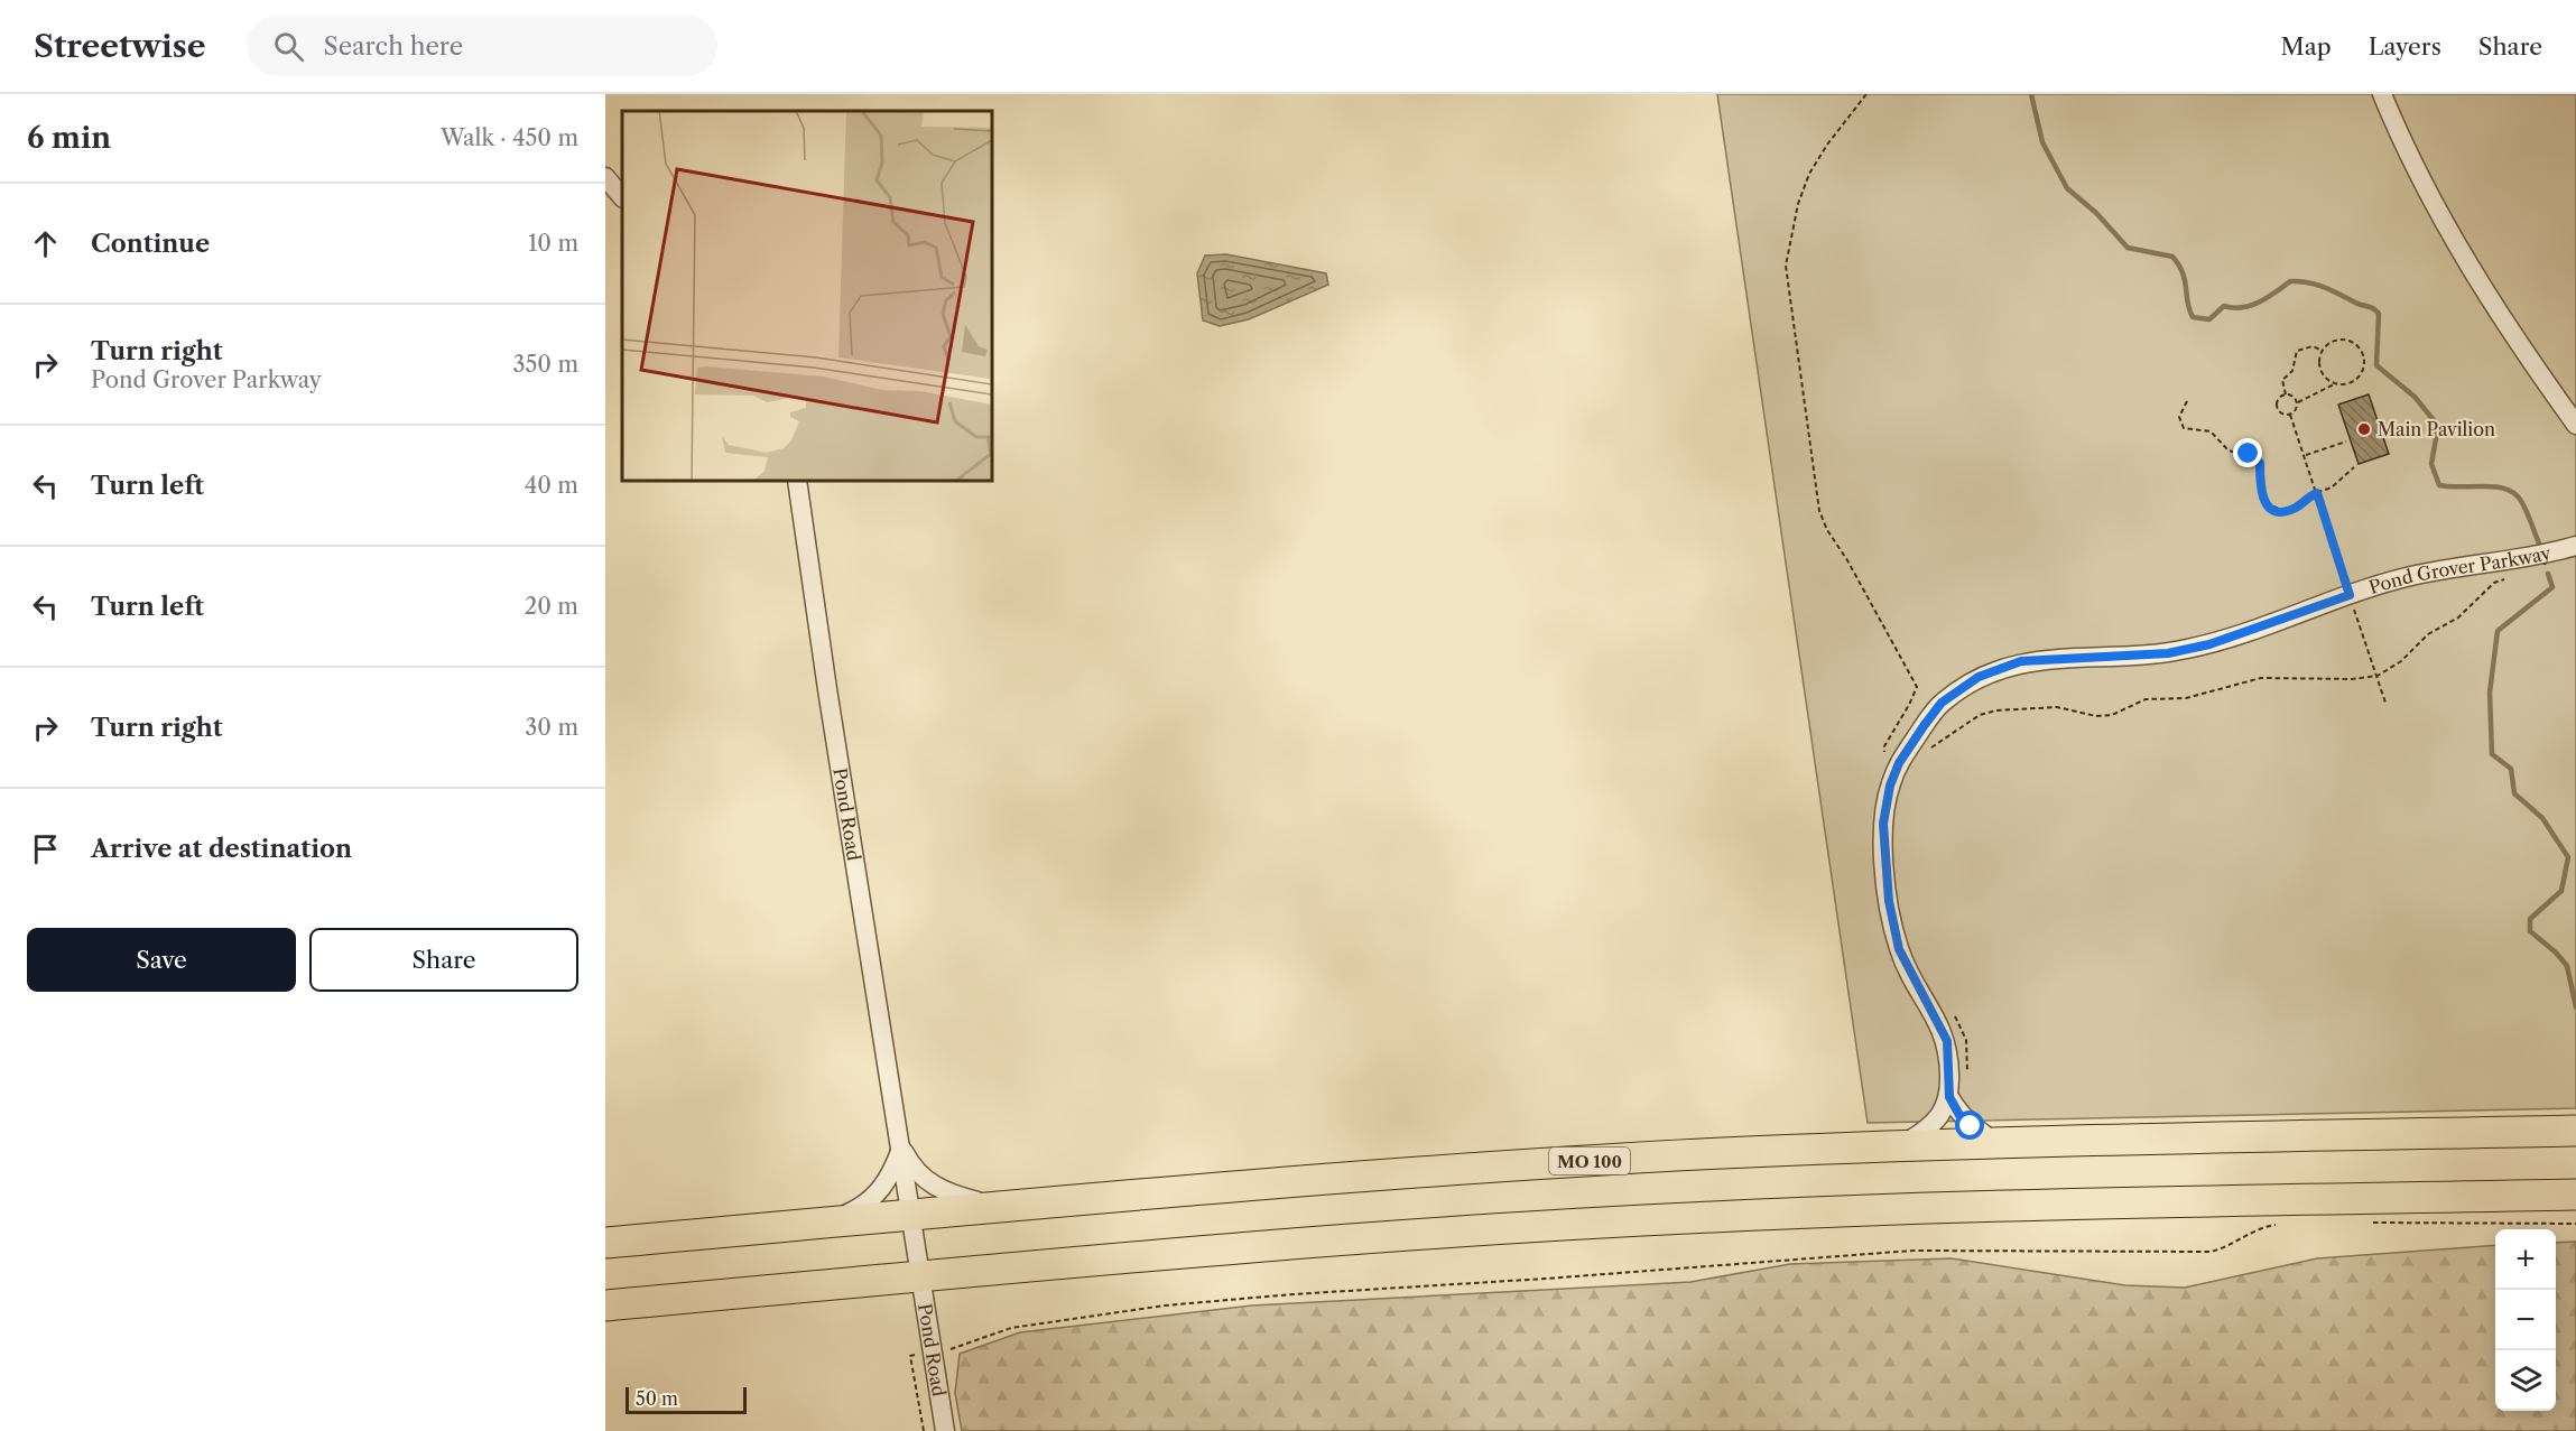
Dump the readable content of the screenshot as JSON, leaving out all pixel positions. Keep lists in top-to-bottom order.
{
  "streets": {
    "highway": ["MO 100"],
    "street": ["Pond Grover Parkway", "Pond Road"]
  },
  "crossings": [
    ["Pond Road", "MO 100"]
  ],
  "places": ["Main Pavilion"],
  "scale_bar": "50 m",
  "page": {
    "header": "Streetwise",
    "search": "Search here",
    "nav": ["Map", "Layers", "Share"],
    "heading": ["6 min", "Walk · 450 m"],
    "list": [
      ["Continue", "10 m"],
      ["Turn right", "Pond Grover Parkway", "350 m"],
      ["Turn left", "40 m"],
      ["Turn left", "20 m"],
      ["Turn right", "30 m"],
      "Arrive at destination"
    ],
    "buttons": ["Save", "Share"],
    "map_buttons": ["+", "−"],
    "scale": "50 m"
  }
}
